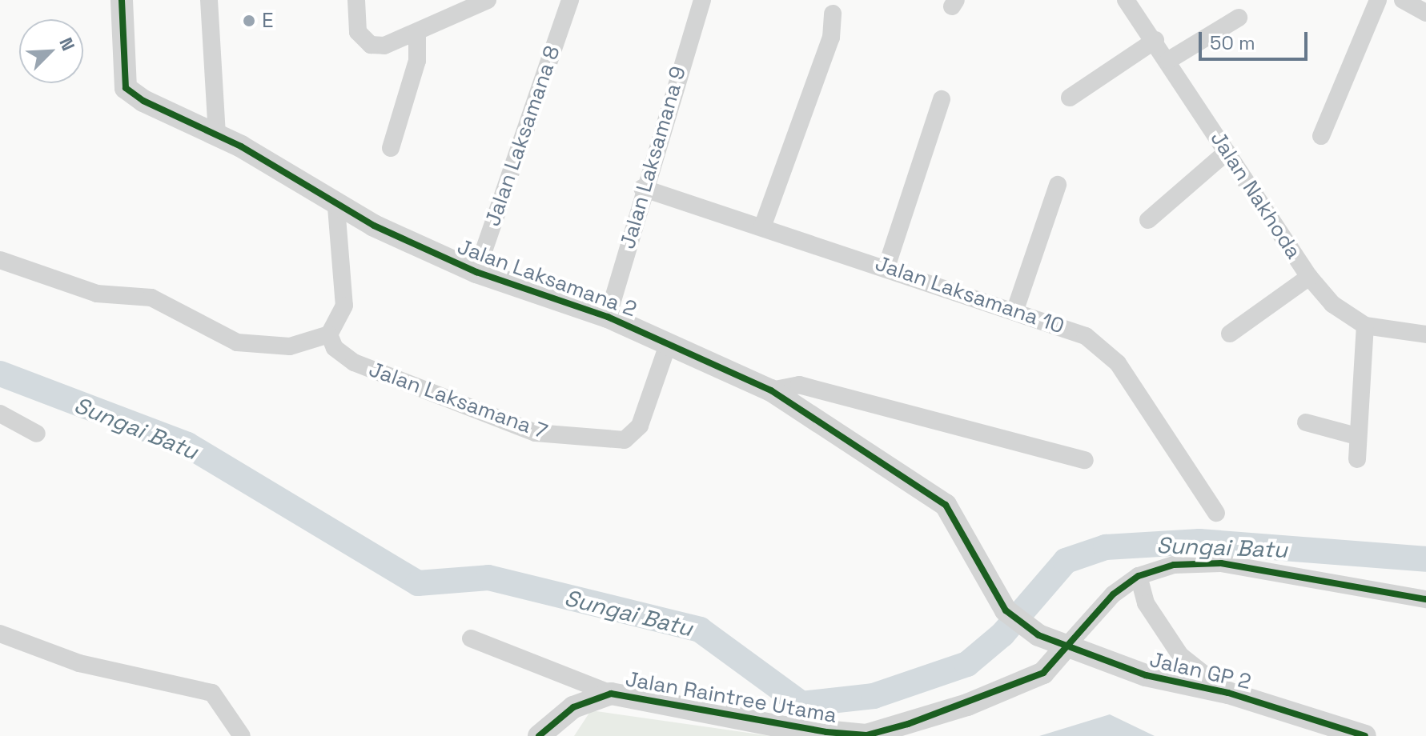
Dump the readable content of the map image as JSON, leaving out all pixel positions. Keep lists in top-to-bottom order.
{
  "streets": {
    "street": [
      "Jalan Laksamana 8",
      "Jalan Laksamana 9",
      "Jalan Nakhoda",
      "Jalan Laksamana 2",
      "Jalan Laksamana 10",
      "Jalan Laksamana 7",
      "Jalan GP 2",
      "Jalan Raintree Utama"
    ]
  },
  "crossings": [
    ["Jalan Laksamana 8", "Jalan Laksamana 2"],
    ["Jalan Laksamana 9", "Jalan Laksamana 2"],
    ["Jalan Laksamana 9", "Jalan Laksamana 10"],
    ["Jalan Laksamana 2", "Jalan Laksamana 7"],
    ["Jalan Laksamana 2", "Jalan GP 2"],
    ["Jalan GP 2", "Jalan Raintree Utama"]
  ],
  "water": ["Sungai Batu"],
  "places": ["E"],
  "scale_bar": "50 m",
  "north": "top right"
}
